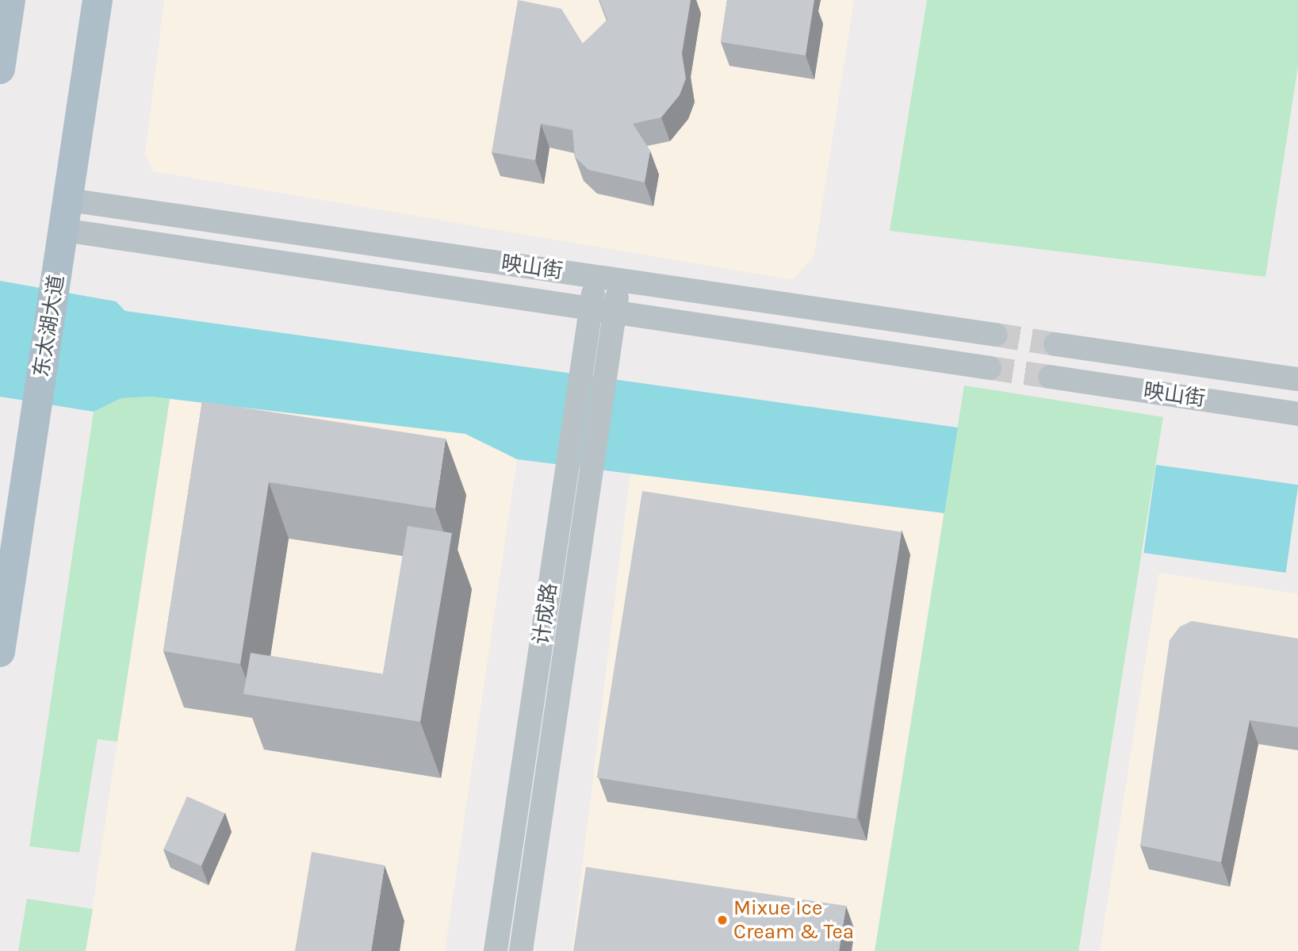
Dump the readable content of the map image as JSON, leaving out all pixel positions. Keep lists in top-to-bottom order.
{
  "streets": {
    "main road": ["东太湖大道"],
    "street": ["映山街", "计成路"]
  },
  "crossings": [
    ["映山街", "东太湖大道"],
    ["映山街", "计成路"]
  ],
  "places": ["Mixue Ice Cream & Tea"]
}
